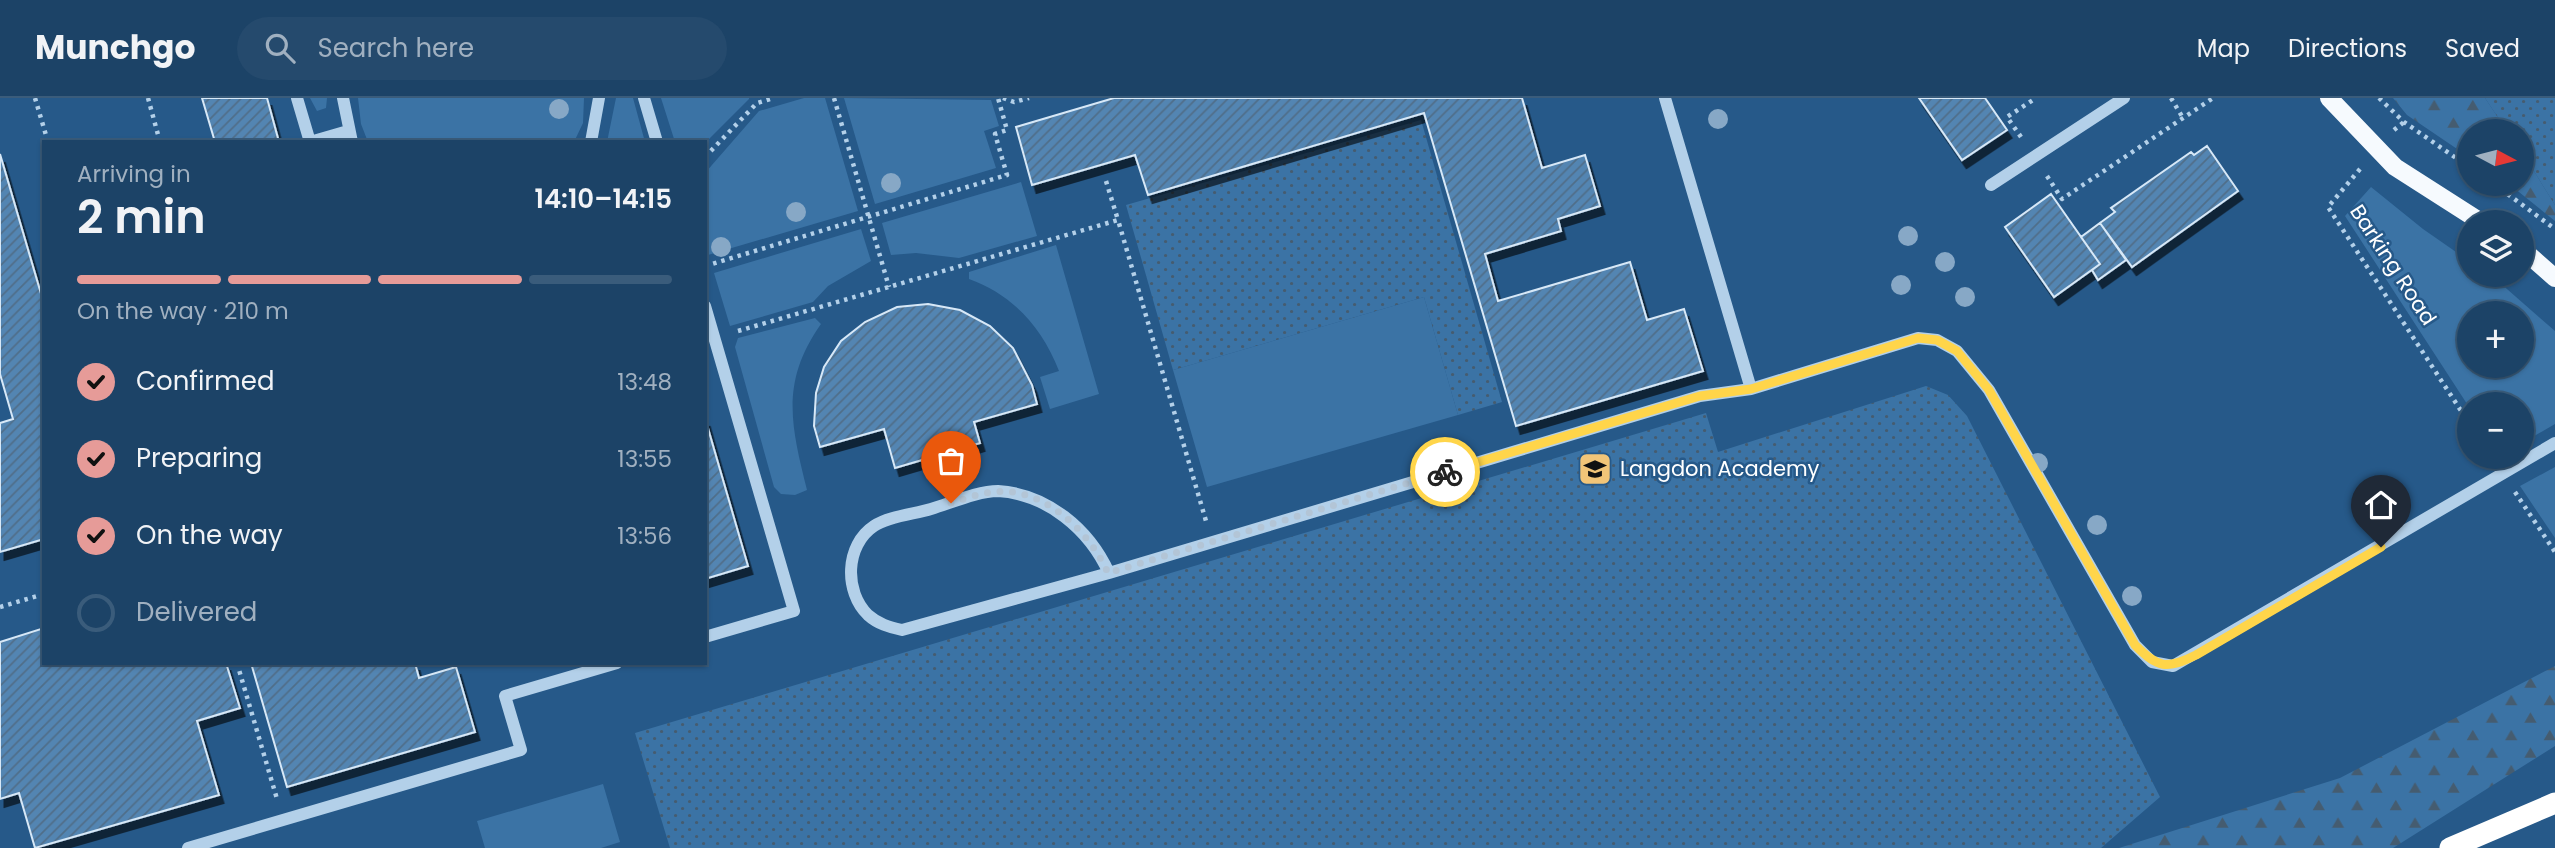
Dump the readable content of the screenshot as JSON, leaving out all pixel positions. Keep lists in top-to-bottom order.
{
  "streets": {
    "path": ["Barking Road"]
  },
  "places": {
    "school or university": ["Langdon Academy"]
  },
  "north": "right",
  "page": {
    "header": "Munchgo",
    "search": "Search here",
    "nav": ["Map", "Directions", "Saved"],
    "map_buttons": ["+", "−"],
    "heading": ["2 min", "Arriving in", "14:10–14:15"],
    "bar": "On the way · 210 m",
    "list": [
      ["Confirmed", "13:48"],
      ["Preparing", "13:55"],
      ["On the way", "13:56"],
      "Delivered"
    ]
  }
}
